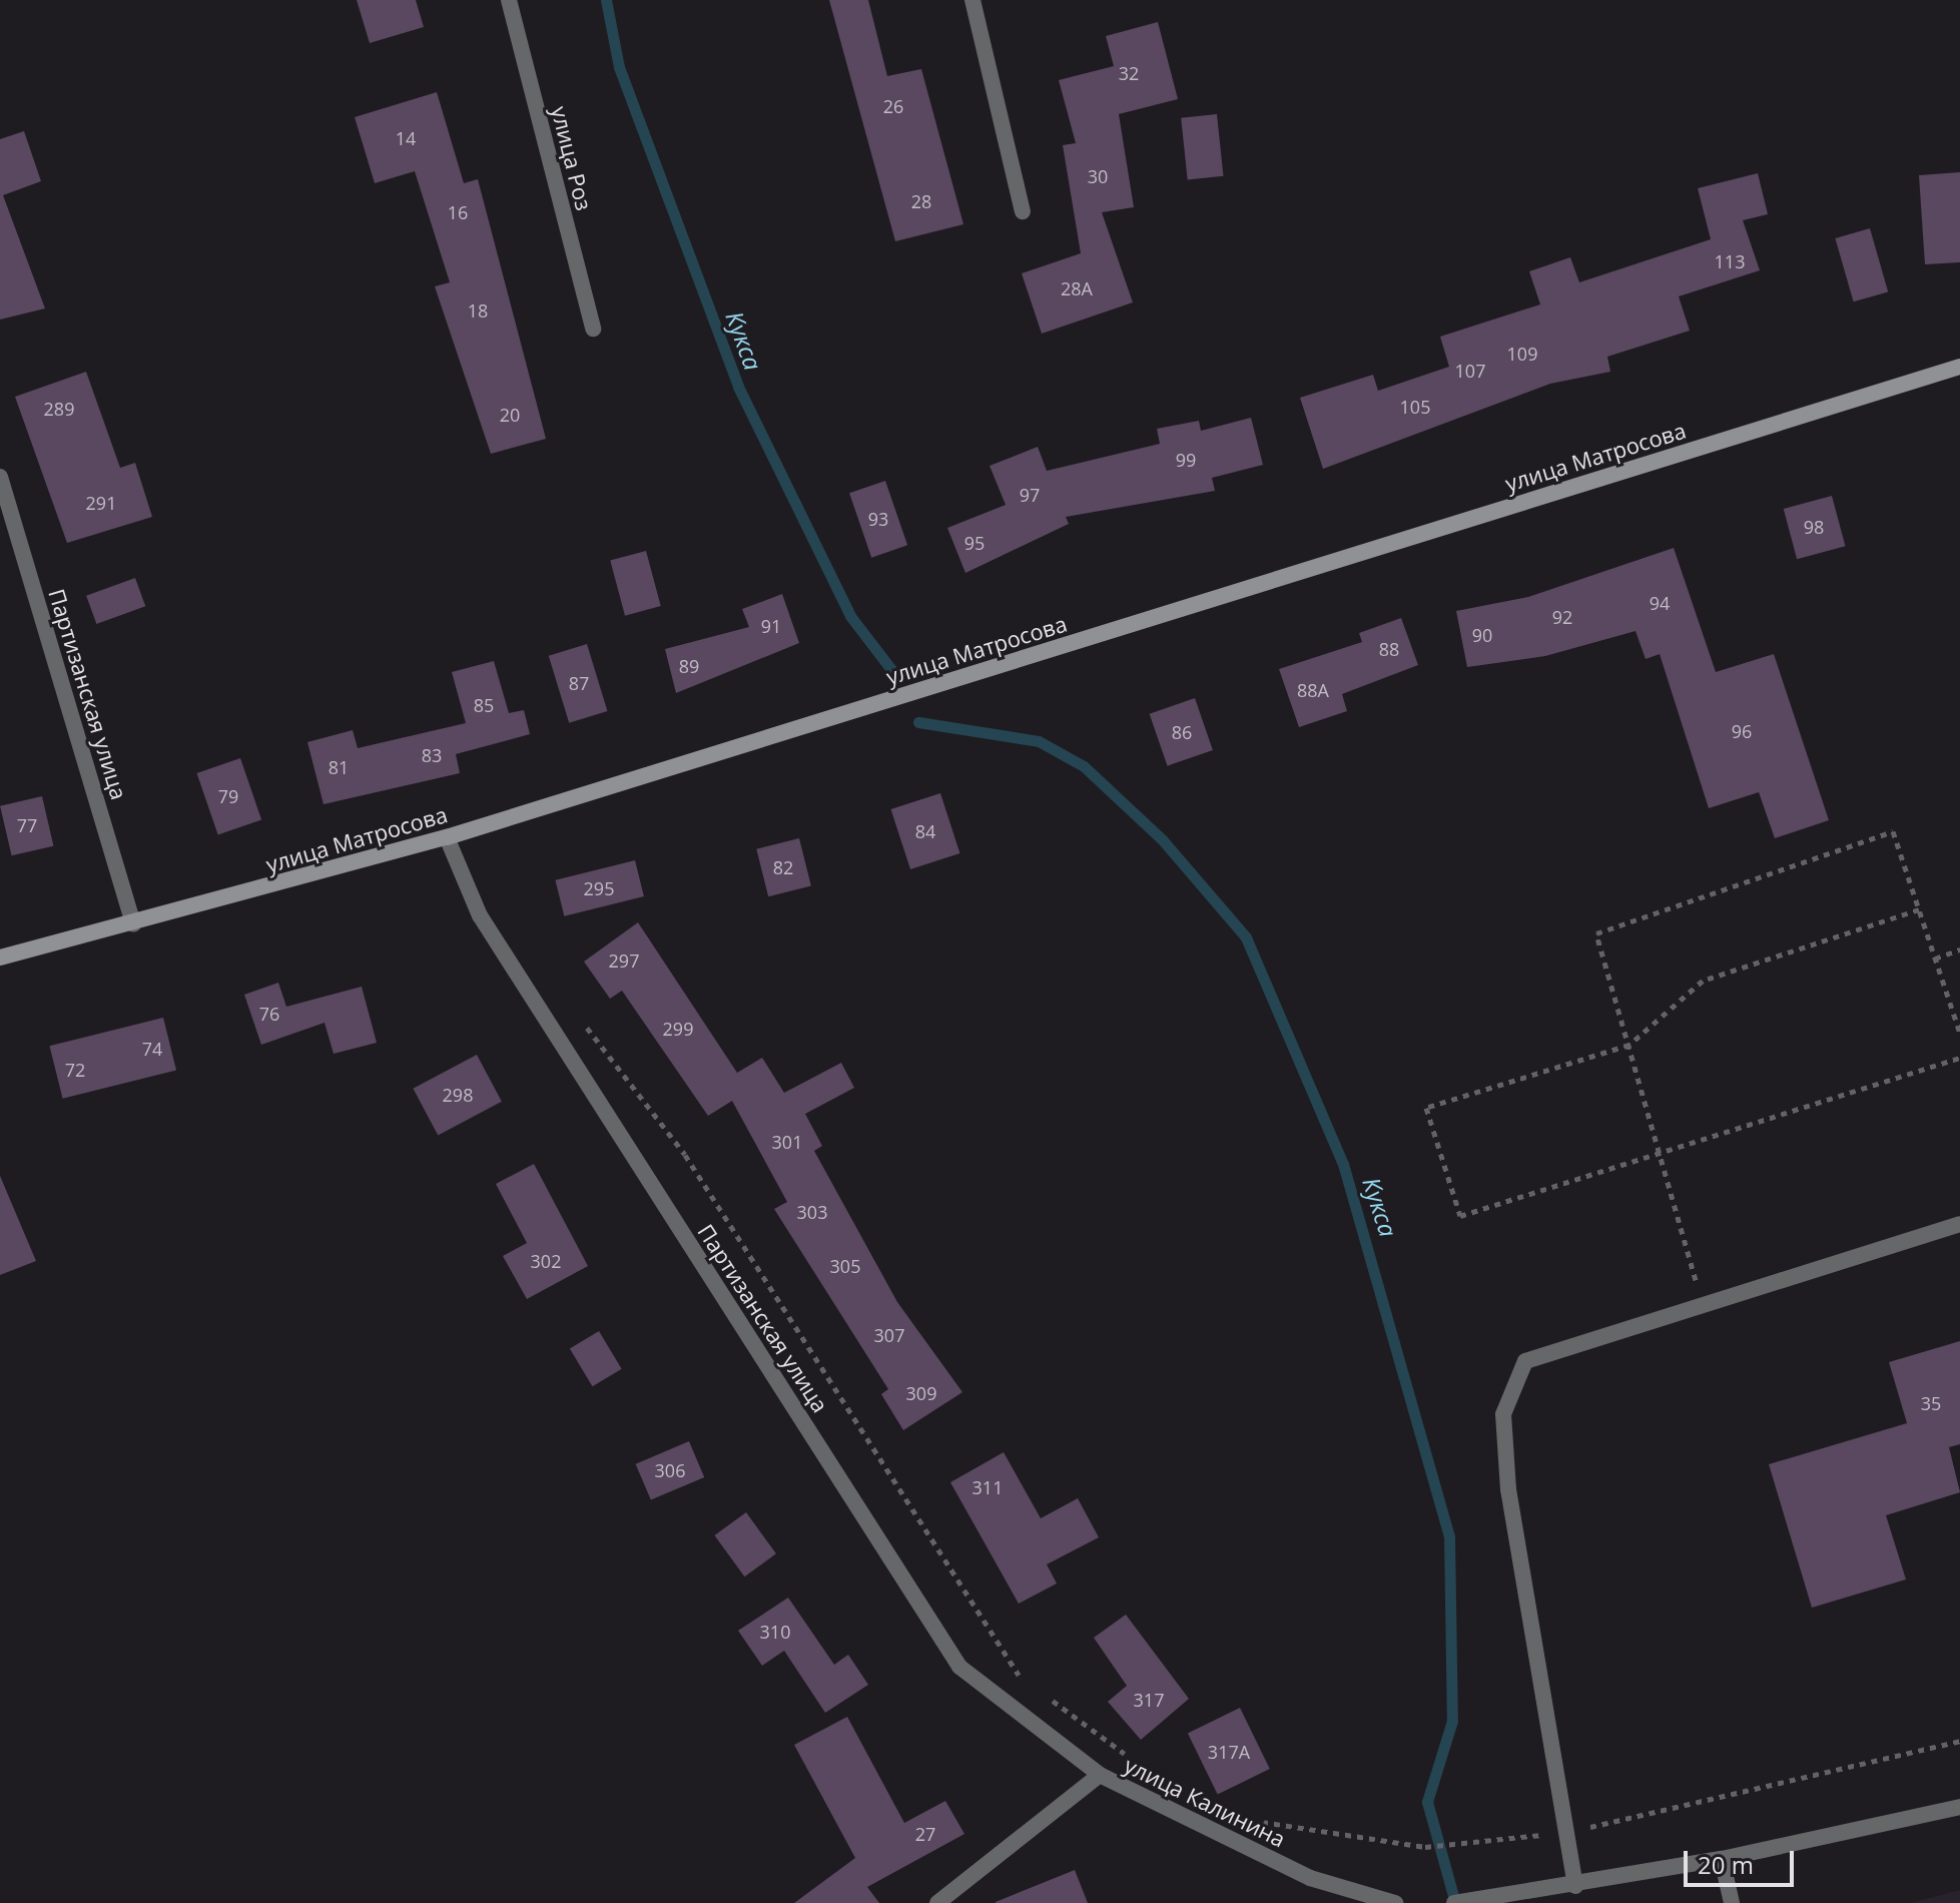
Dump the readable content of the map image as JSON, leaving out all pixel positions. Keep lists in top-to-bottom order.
{
  "streets": {
    "street": [
      "улица Роз",
      "улица Матросова",
      "Партизанская улица",
      "улица Калинина"
    ]
  },
  "crossings": [
    ["улица Матросова", "Партизанская улица"],
    ["Партизанская улица", "улица Калинина"]
  ],
  "water": ["Кукса"],
  "house_numbers": [
    "32",
    "26",
    "14",
    "30",
    "28",
    "16",
    "113",
    "28А",
    "18",
    "109",
    "107",
    "105",
    "289",
    "20",
    "99",
    "97",
    "291",
    "93",
    "98",
    "95",
    "94",
    "92",
    "91",
    "90",
    "88",
    "89",
    "87",
    "88А",
    "85",
    "96",
    "86",
    "83",
    "81",
    "79",
    "77",
    "84",
    "82",
    "295",
    "297",
    "76",
    "299",
    "74",
    "72",
    "298",
    "301",
    "303",
    "302",
    "305",
    "307",
    "309",
    "35",
    "306",
    "311",
    "310",
    "317",
    "317А",
    "27"
  ],
  "scale_bar": "20 m"
}
